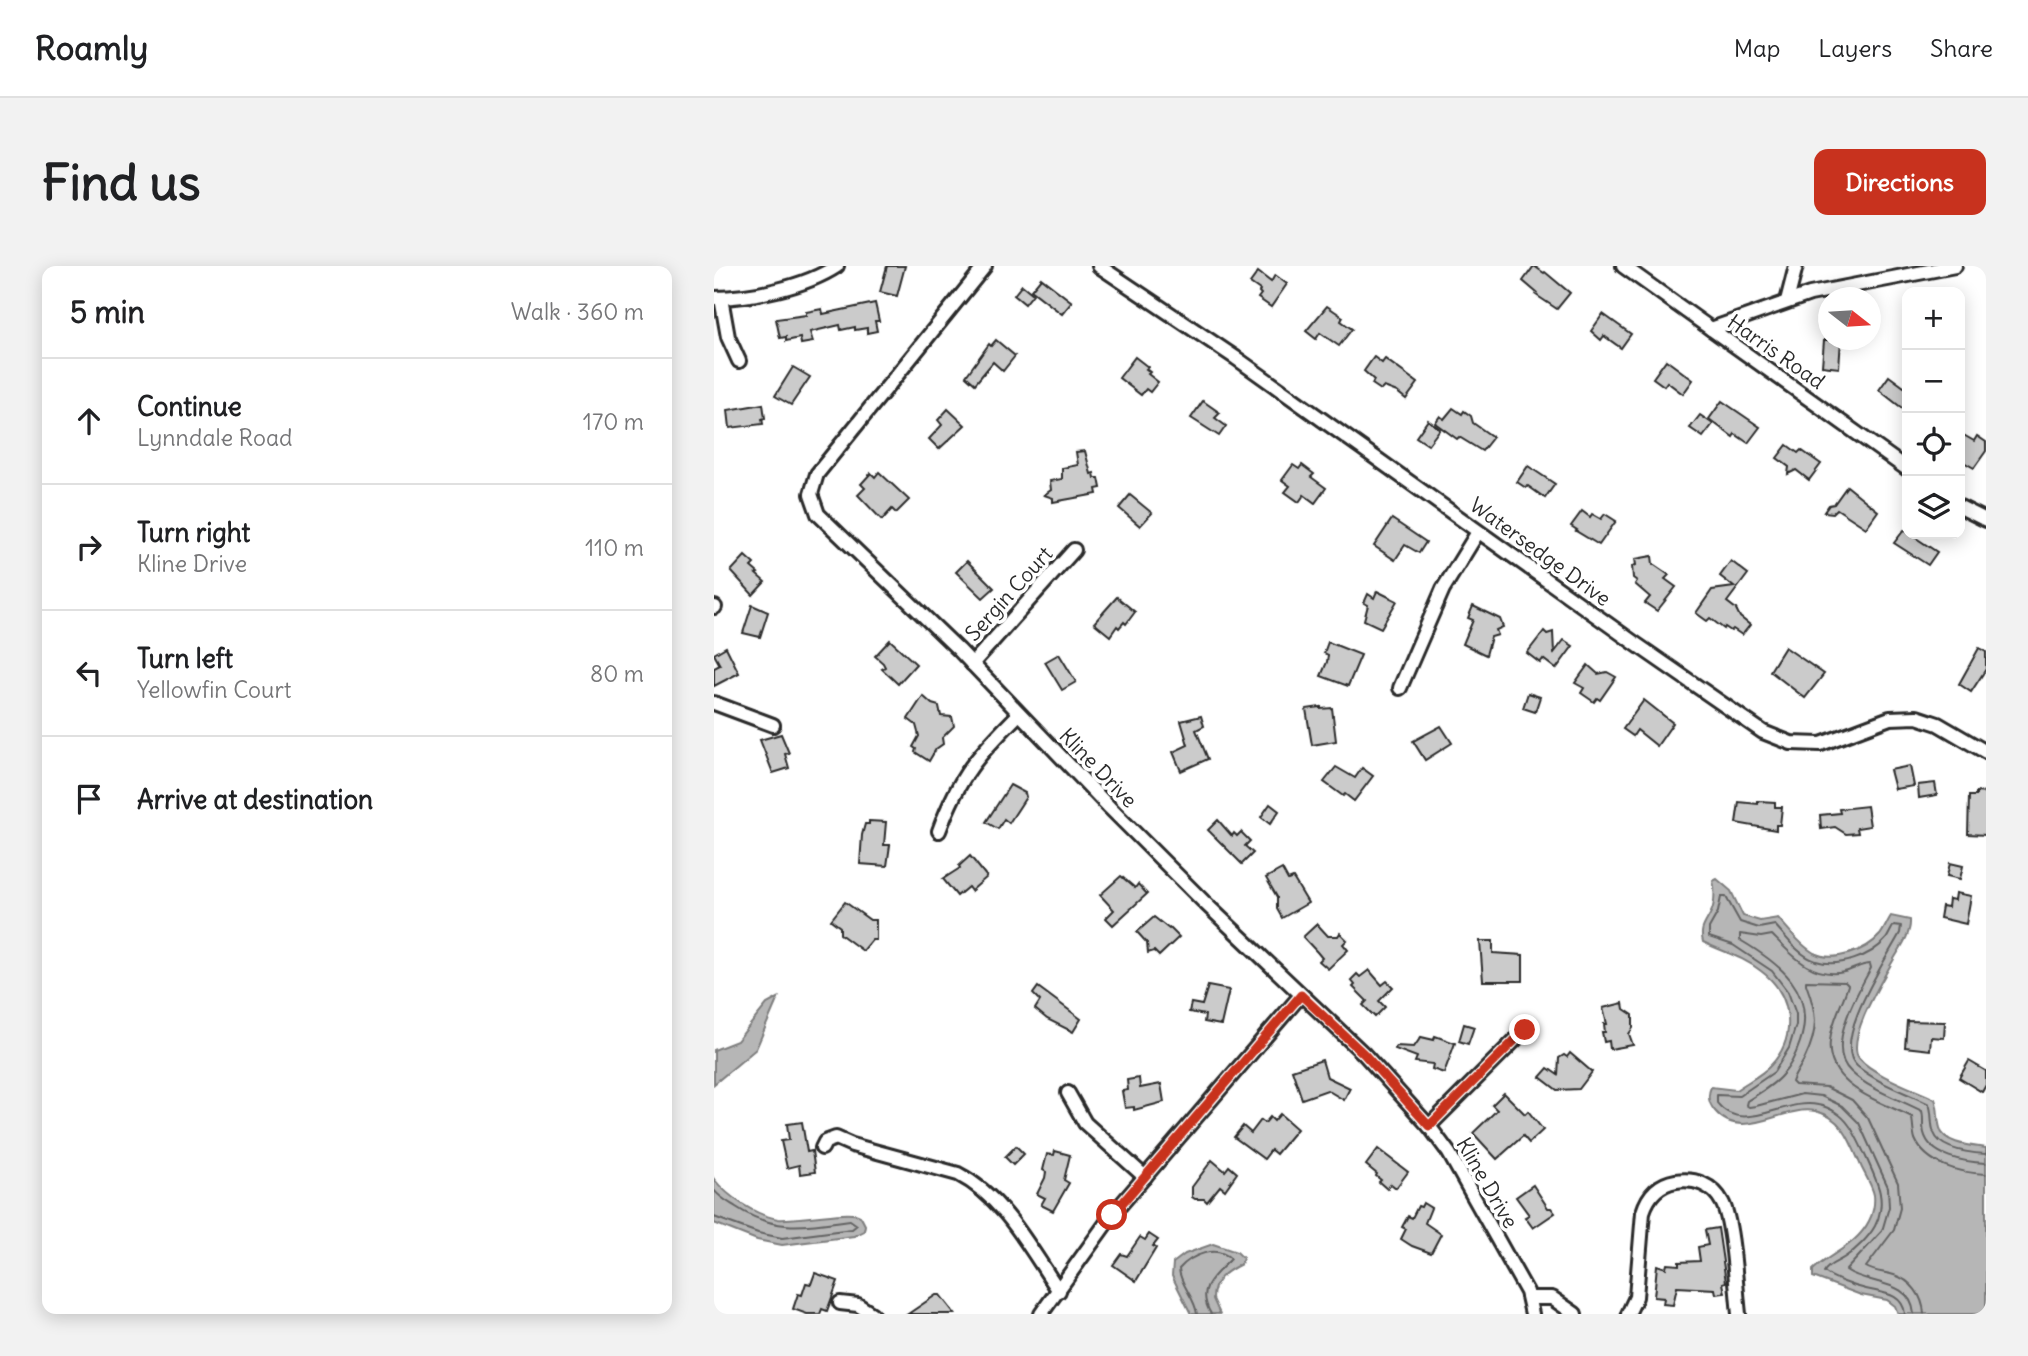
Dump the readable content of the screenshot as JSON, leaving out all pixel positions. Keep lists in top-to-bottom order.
{
  "streets": {
    "street": [
      "Harris Road",
      "Watersedge Drive",
      "Sergin Court",
      "Kline Drive"
    ]
  },
  "crossings": [
    ["Sergin Court", "Kline Drive"]
  ],
  "north": "right",
  "page": {
    "header": "Roamly",
    "nav": ["Map", "Layers", "Share"],
    "buttons": "Directions",
    "title": "Find us",
    "heading": ["5 min", "Walk · 360 m"],
    "map_buttons": ["+", "−"],
    "list": [
      ["Continue", "Lynndale Road", "170 m"],
      ["Turn right", "Kline Drive", "110 m"],
      ["Turn left", "Yellowfin Court", "80 m"],
      "Arrive at destination"
    ]
  }
}
